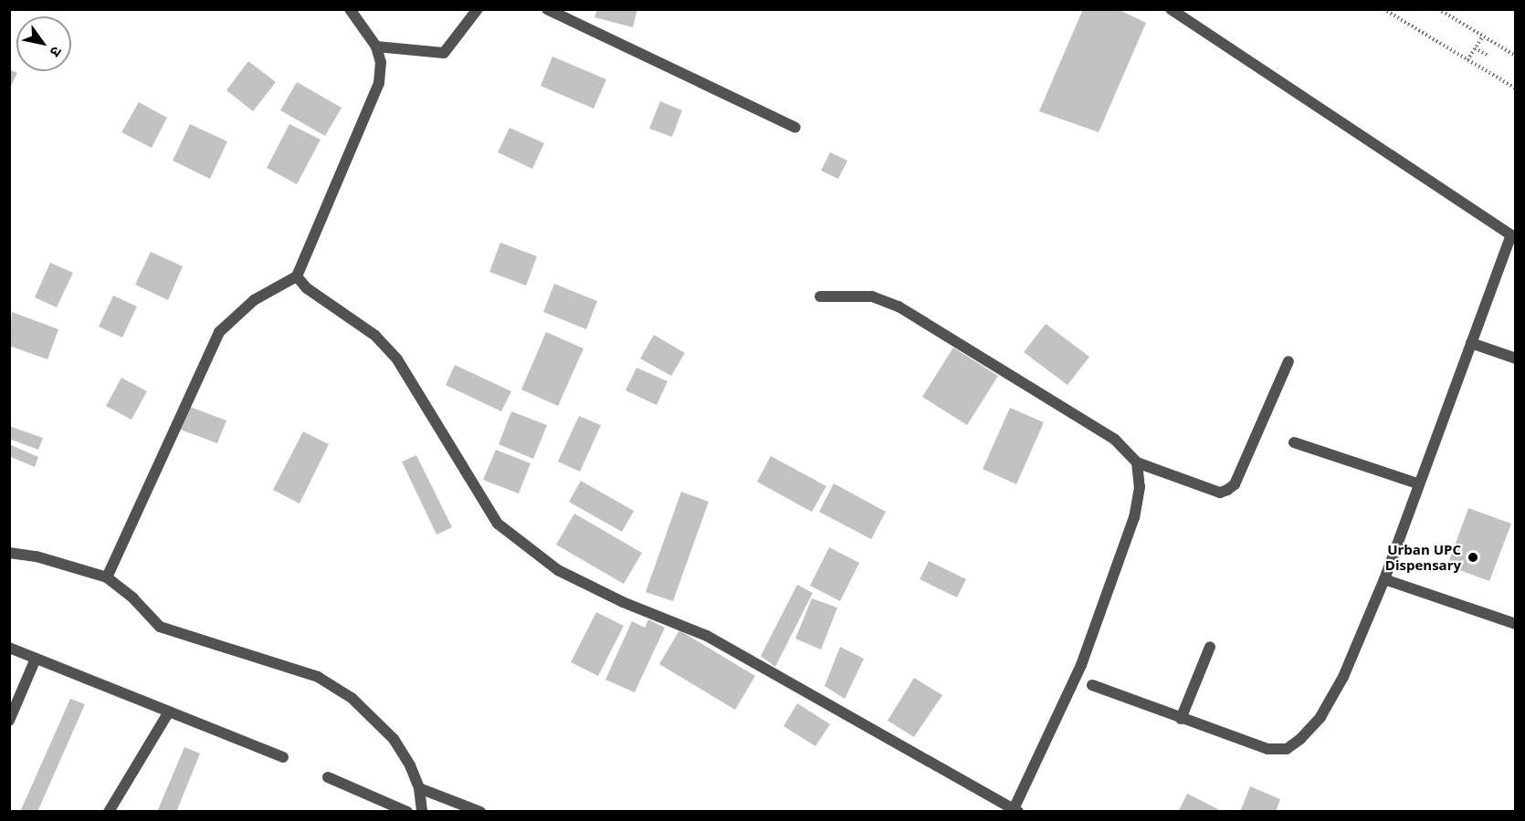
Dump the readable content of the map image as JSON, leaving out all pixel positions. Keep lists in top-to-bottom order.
{
  "places": ["Urban UPC Dispensary"],
  "north": "bottom right"
}
